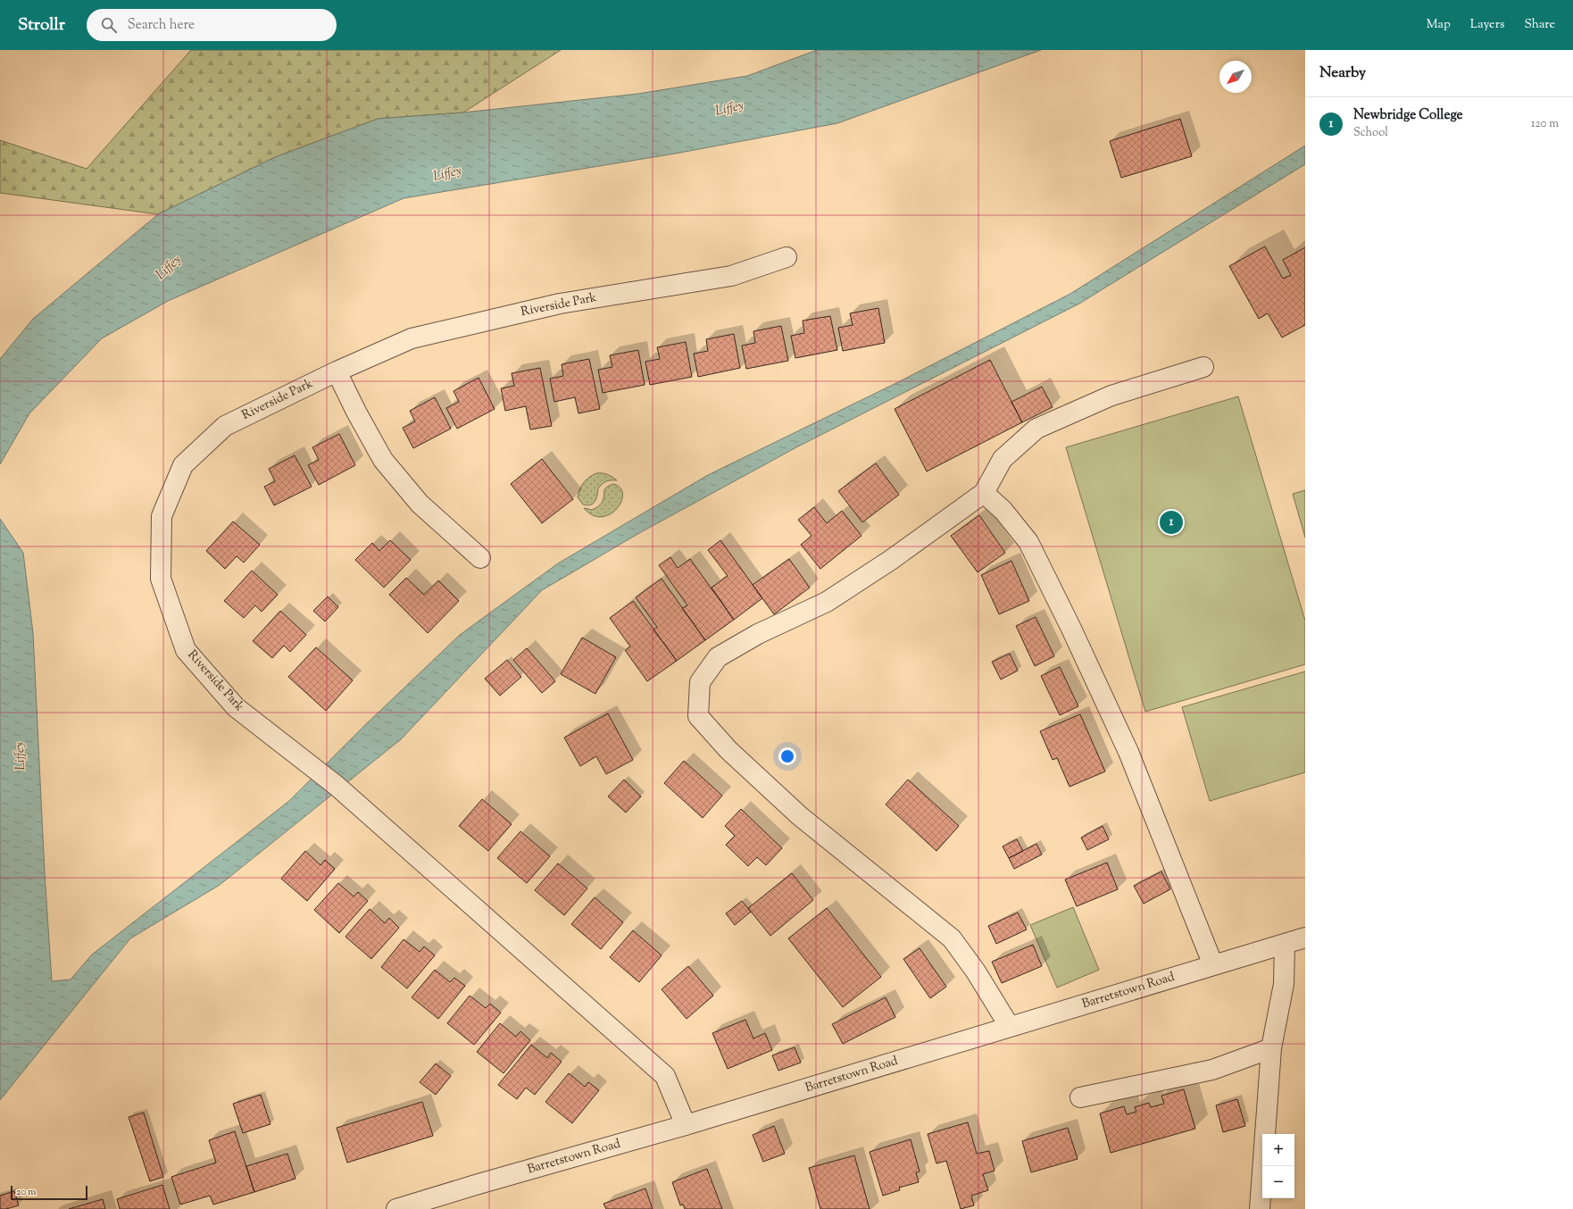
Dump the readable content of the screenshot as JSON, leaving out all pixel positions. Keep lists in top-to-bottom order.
{
  "streets": {
    "street": ["Riverside Park", "Barretstown Road"]
  },
  "crossings": [
    ["Riverside Park", "Barretstown Road"]
  ],
  "water": ["Liffey"],
  "scale_bar": "20 m",
  "north": "bottom left",
  "page": {
    "header": "Strollr",
    "search": "Search here",
    "nav": ["Map", "Layers", "Share"],
    "heading": "Nearby",
    "list": [
      {
        "mark": "1",
        "name": "Newbridge College",
        "note": "School",
        "value": "120 m"
      }
    ],
    "pins": "1",
    "map_buttons": ["+", "−"],
    "scale": "20 m"
  }
}
